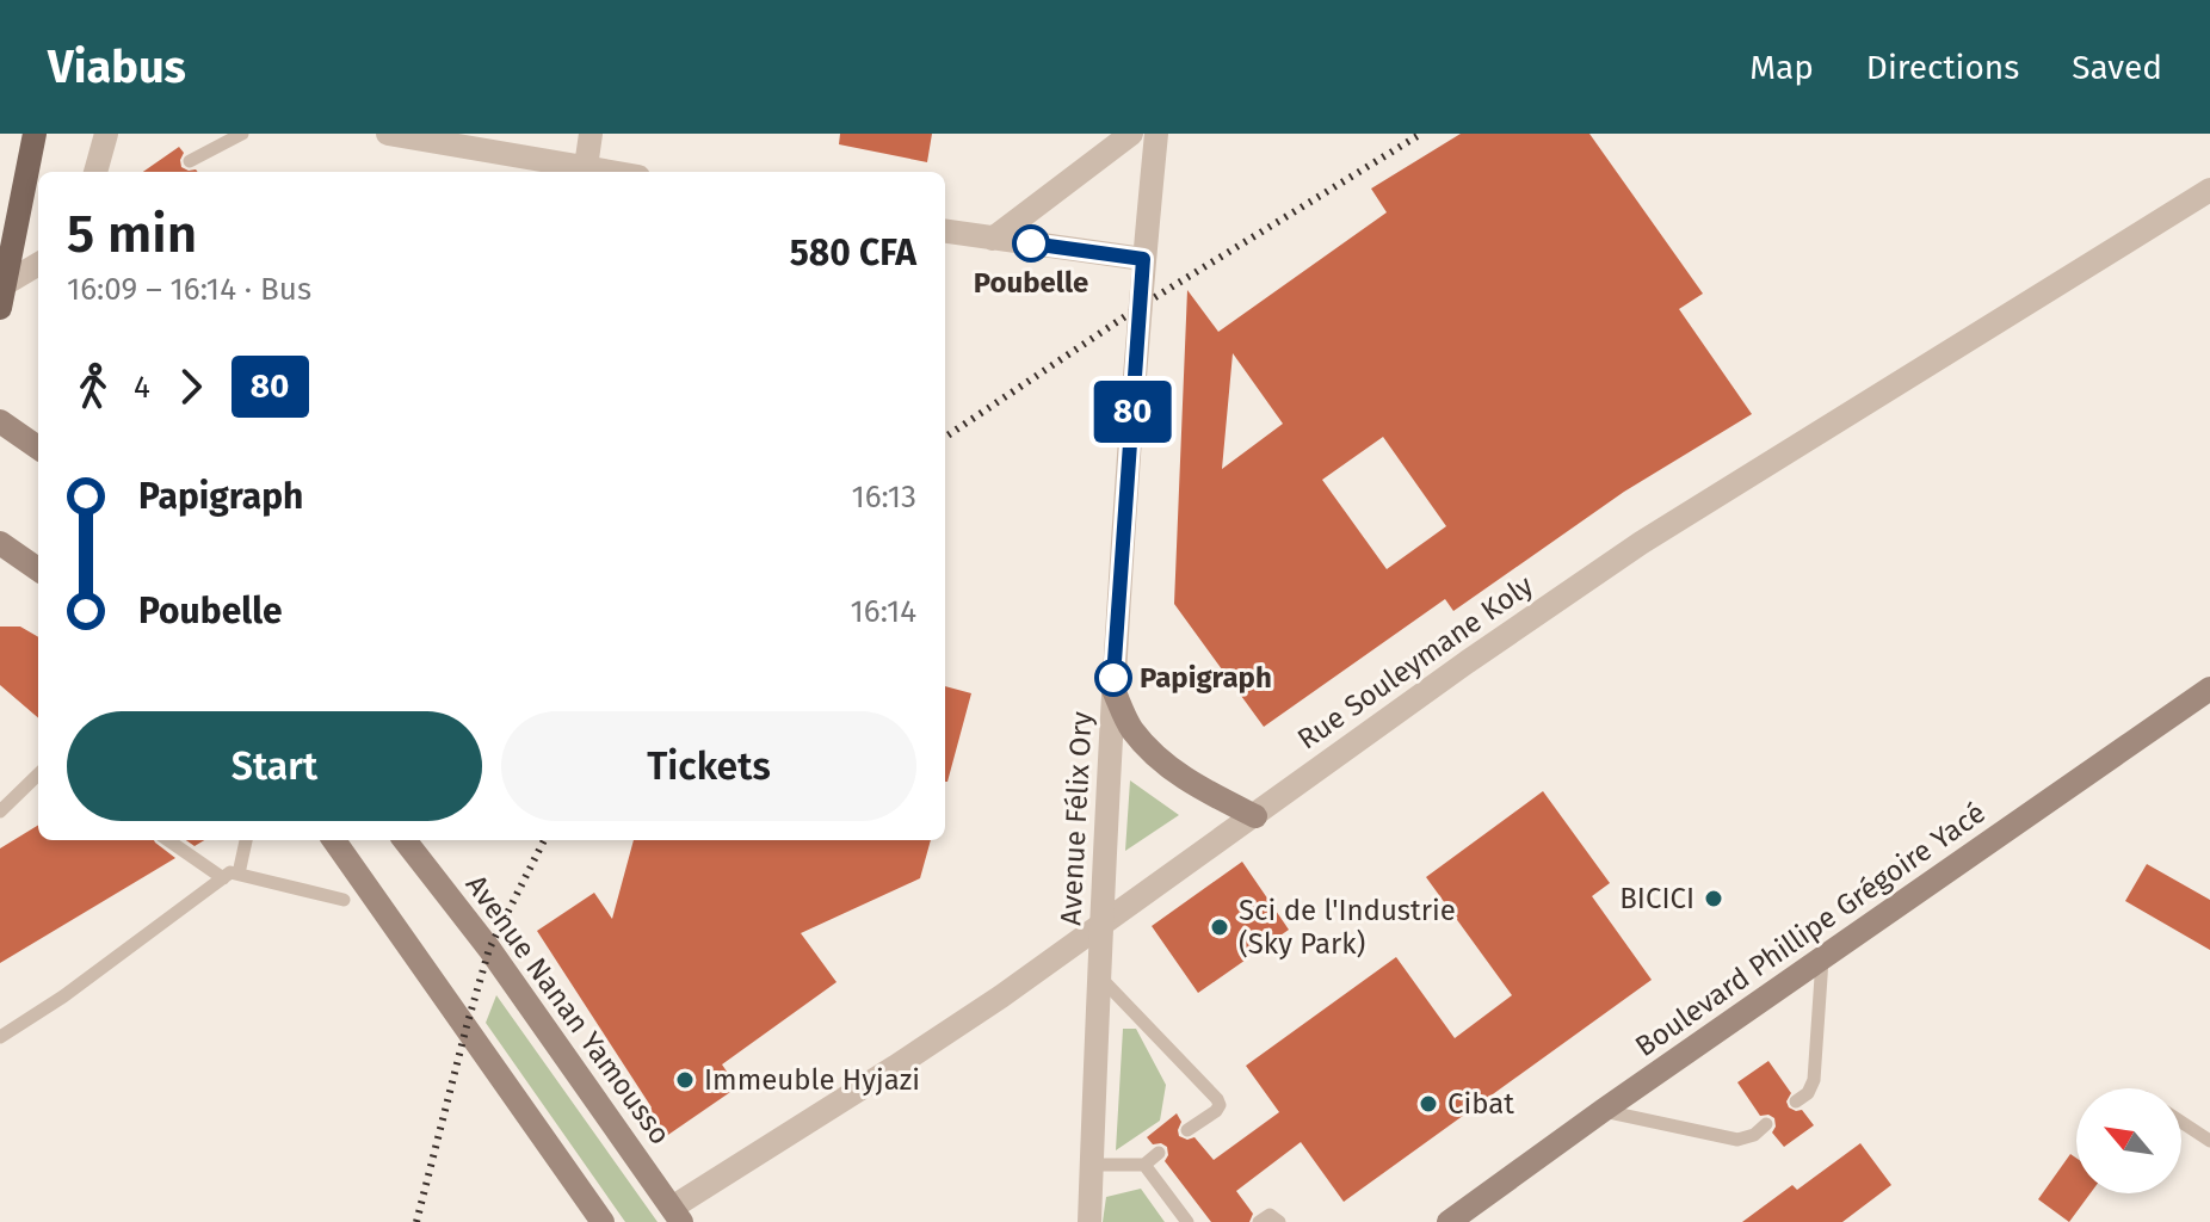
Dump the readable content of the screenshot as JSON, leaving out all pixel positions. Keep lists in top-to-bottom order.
{
  "streets": {
    "main road": ["Boulevard Phillipe Grégoire Yacé", "Avenue Nanan Yamousso"],
    "street": ["Rue Souleymane Koly", "Avenue Félix Ory"]
  },
  "crossings": [
    ["Rue Souleymane Koly", "Avenue Félix Ory"],
    ["Rue Souleymane Koly", "Avenue Nanan Yamousso"]
  ],
  "places": [
    "Poubelle",
    "Papigraph",
    "BICICI",
    "Sci de l'Industrie (Sky Park)",
    "Immeuble Hyjazi",
    "Cibat"
  ],
  "lines": ["bus line 80"],
  "north": "top left",
  "page": {
    "header": "Viabus",
    "nav": ["Map", "Directions", "Saved"],
    "on_map": "80",
    "heading": ["5 min", "16:09 – 16:14 · Bus", "580 CFA"],
    "legs": ["4", "80"],
    "list": [
      {
        "name": "Papigraph",
        "value": "16:13"
      },
      {
        "name": "Poubelle",
        "value": "16:14"
      }
    ],
    "buttons": ["Start", "Tickets"]
  }
}
